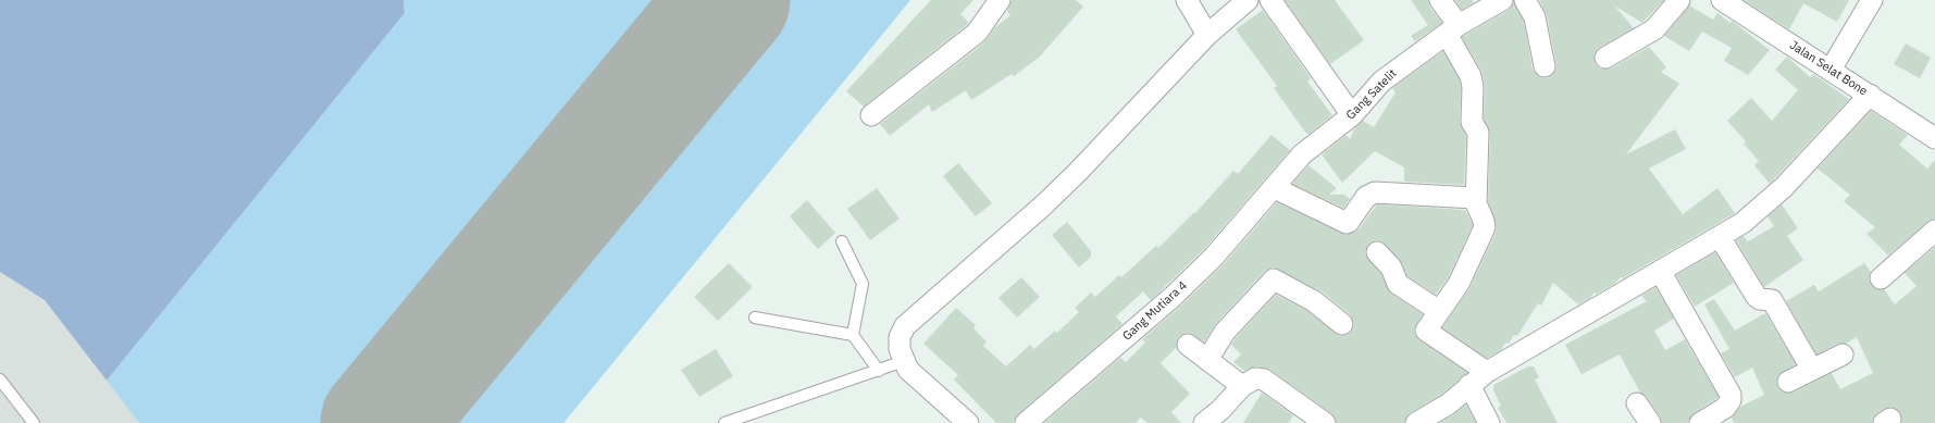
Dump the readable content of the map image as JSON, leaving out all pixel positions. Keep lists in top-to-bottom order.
{
  "streets": {
    "street": ["Jalan Selat Bone", "Gang Satelit", "Gang Mutiara 4"]
  },
  "crossings": [
    ["Gang Satelit", "Gang Mutiara 4"]
  ]
}
